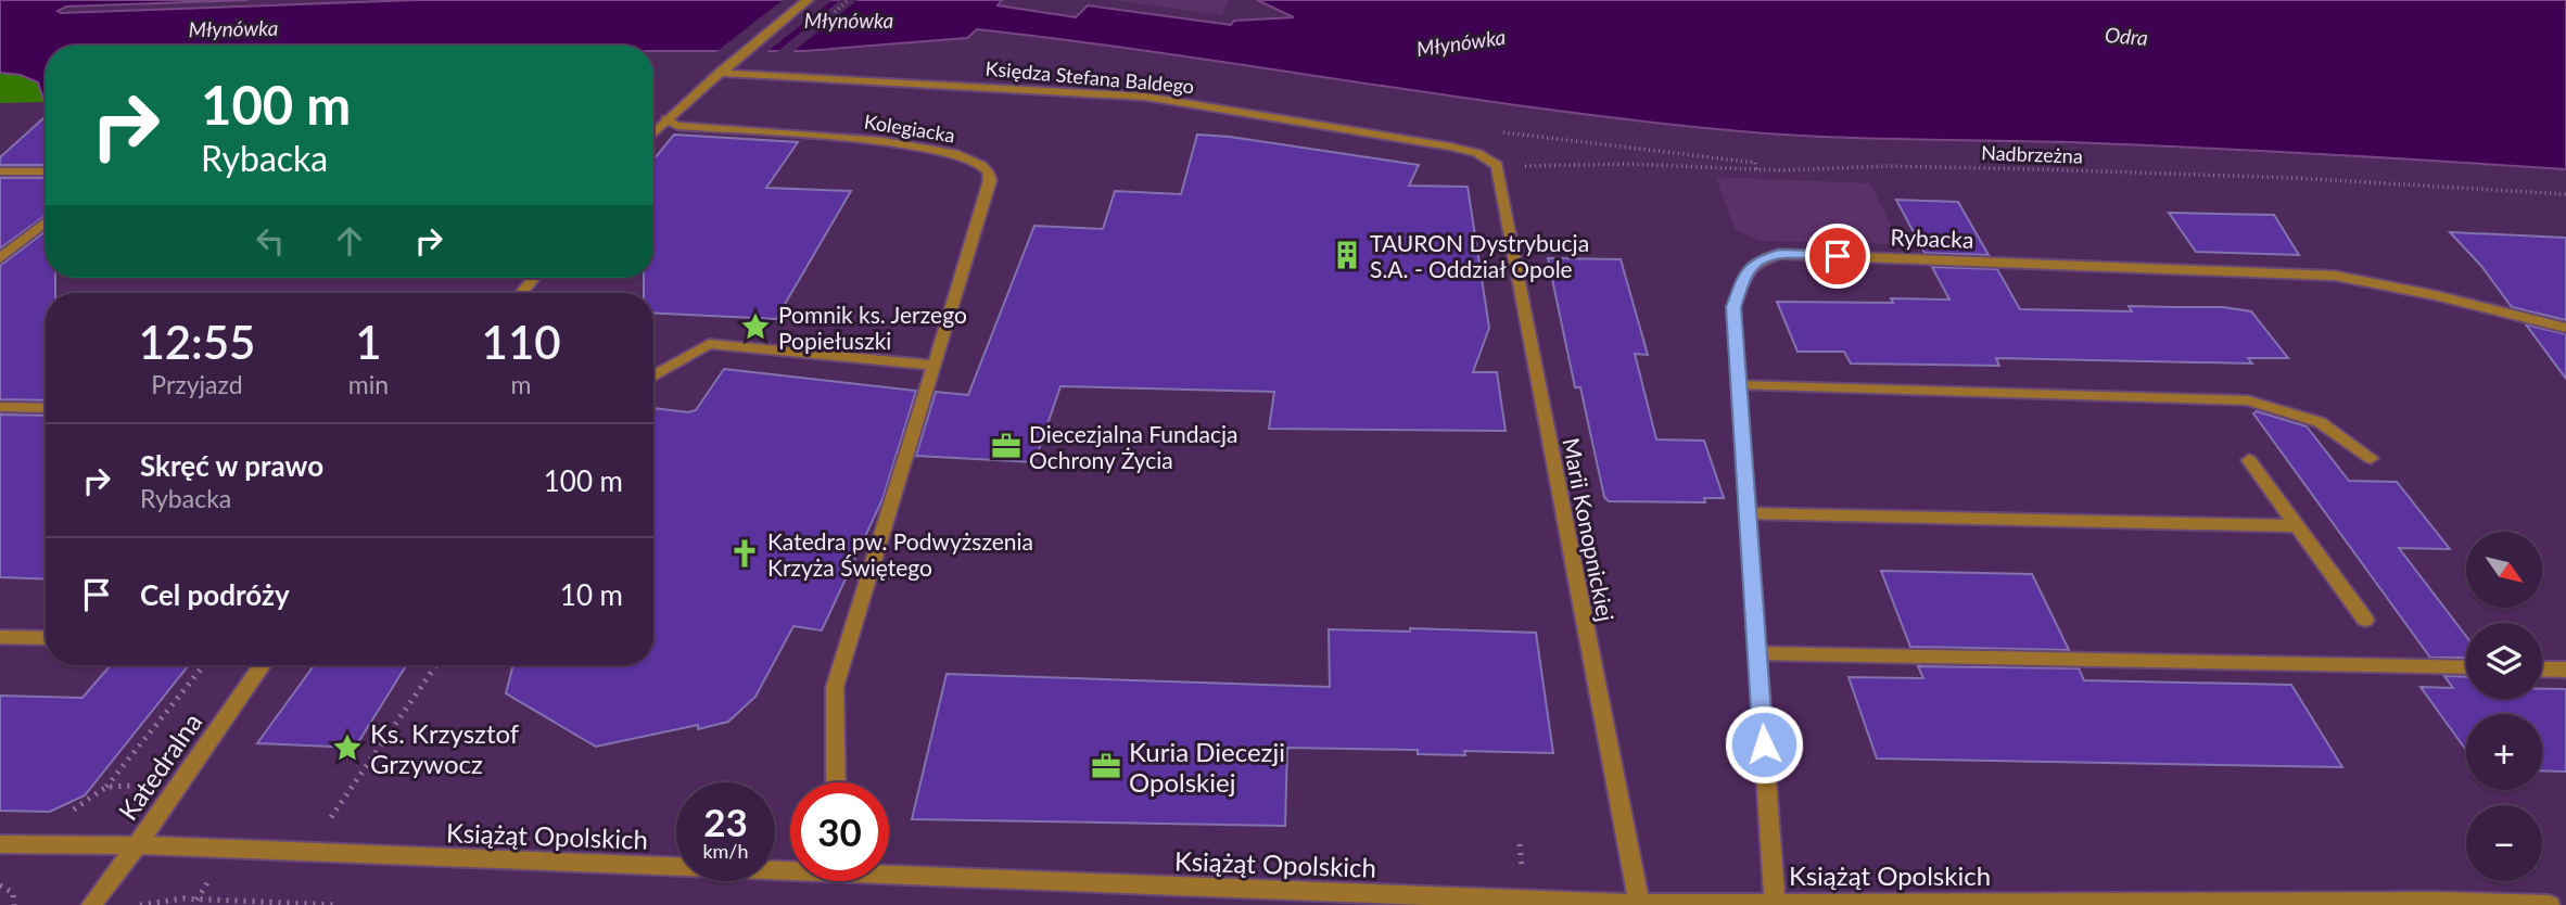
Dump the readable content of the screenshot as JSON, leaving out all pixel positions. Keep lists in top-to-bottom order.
{
  "streets": {
    "street": [
      "Księdza Stefana Baldego",
      "Kolegiacka",
      "Rybacka",
      "Marii Konopnickiej",
      "Katedralna",
      "Książąt Opolskich"
    ],
    "path": ["Nadbrzeżna"]
  },
  "crossings": [
    ["Księdza Stefana Baldego", "Nadbrzeżna"],
    ["Księdza Stefana Baldego", "Marii Konopnickiej"],
    ["Nadbrzeżna", "Marii Konopnickiej"],
    ["Rybacka", "Książąt Opolskich"],
    ["Marii Konopnickiej", "Książąt Opolskich"],
    ["Katedralna", "Książąt Opolskich"]
  ],
  "water": ["Młynówka", "Odra"],
  "places": {
    "building": ["TAURON Dystrybucja S.A. - Oddział Opole"],
    "place": ["Pomnik ks. Jerzego Popiełuszki", "Ks. Krzysztof Grzywocz"],
    "office": ["Diecezjalna Fundacja Ochrony Życia", "Kuria Diecezji Opolskiej"],
    "church": ["Katedra pw. Podwyższenia Krzyża Świętego"]
  },
  "north": "bottom right",
  "page": {
    "turn": ["100 m", "Rybacka"],
    "eta": [
      "12:55",
      "Przyjazd",
      "1",
      "min",
      "110",
      "m"
    ],
    "list": [
      {
        "name": "Skręć w prawo",
        "note": "Rybacka",
        "value": "100 m"
      },
      {
        "name": "Cel podróży",
        "value": "10 m"
      }
    ],
    "map_buttons": ["+", "−"],
    "speed": "23 km/h",
    "limit": "30"
  }
}
